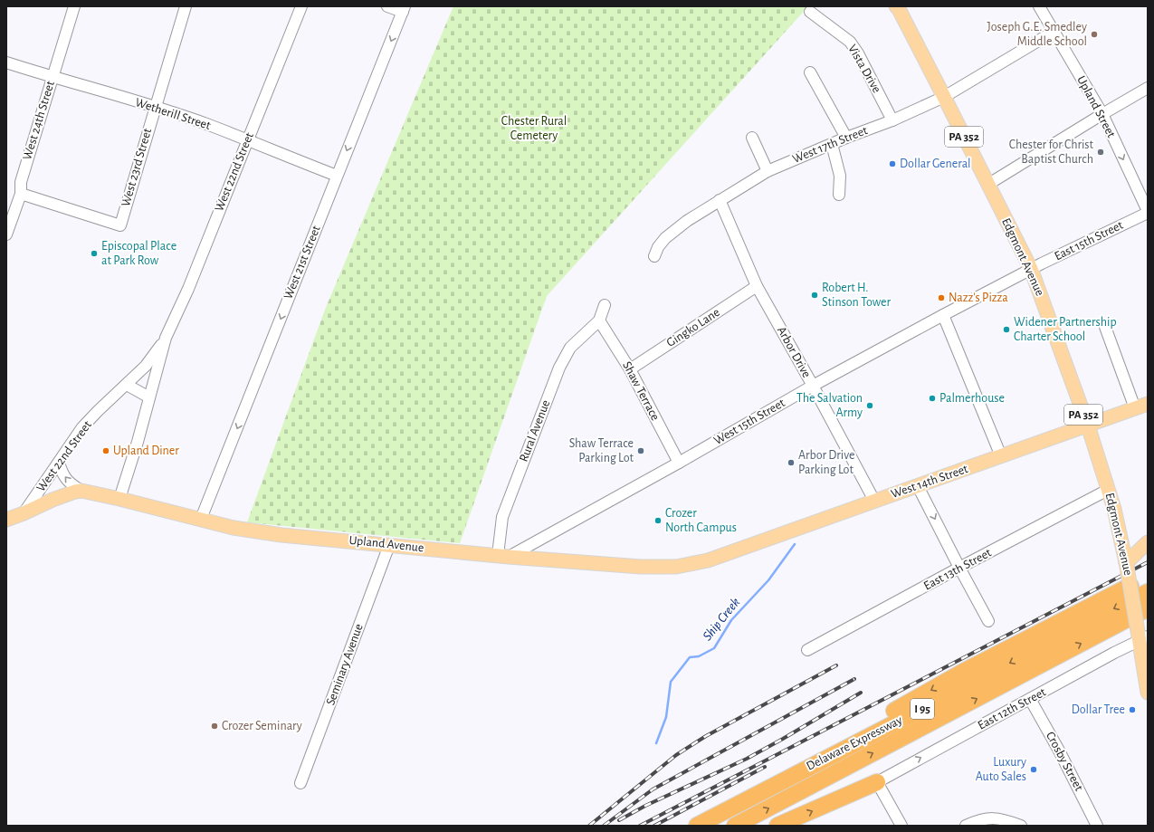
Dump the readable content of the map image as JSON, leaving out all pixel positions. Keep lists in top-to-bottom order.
{
  "streets": {
    "highway": ["I 95", "Delaware Expressway"],
    "main road": [
      "PA 352",
      "Edgmont Avenue",
      "West 14th Street",
      "Upland Avenue"
    ],
    "street": [
      "Vista Drive",
      "Upland Street",
      "Wetherill Street",
      "West 24th Street",
      "West 17th Street",
      "West 23rd Street",
      "West 22nd Street",
      "East 15th Street",
      "West 21st Street",
      "Gingko Lane",
      "Arbor Drive",
      "Shaw Terrace",
      "West 15th Street",
      "Rural Avenue",
      "East 13th Street",
      "Seminary Avenue",
      "East 12th Street",
      "Crosby Street"
    ]
  },
  "crossings": [
    ["Vista Drive", "West 17th Street"],
    ["Upland Street", "West 17th Street"],
    ["Upland Street", "East 15th Street"],
    ["Wetherill Street", "West 24th Street"],
    ["Wetherill Street", "West 23rd Street"],
    ["Wetherill Street", "West 22nd Street"],
    ["Wetherill Street", "West 21st Street"],
    ["West 24th Street", "West 23rd Street"],
    ["West 17th Street", "Edgmont Avenue"],
    ["West 17th Street", "Arbor Drive"],
    ["West 22nd Street", "Upland Avenue"],
    ["East 15th Street", "Edgmont Avenue"],
    ["East 15th Street", "West 15th Street"],
    ["Edgmont Avenue", "West 15th Street"],
    ["Edgmont Avenue", "West 14th Street"],
    ["Edgmont Avenue", "East 13th Street"],
    ["Edgmont Avenue", "East 12th Street"],
    ["West 21st Street", "Upland Avenue"],
    ["Gingko Lane", "Arbor Drive"],
    ["Gingko Lane", "Shaw Terrace"],
    ["Arbor Drive", "West 15th Street"],
    ["Arbor Drive", "West 14th Street"],
    ["Shaw Terrace", "West 15th Street"],
    ["Shaw Terrace", "Rural Avenue"],
    ["West 15th Street", "Rural Avenue"],
    ["West 15th Street", "Upland Avenue"],
    ["Rural Avenue", "Upland Avenue"],
    ["West 14th Street", "Upland Avenue"],
    ["Upland Avenue", "Seminary Avenue"],
    ["East 12th Street", "Crosby Street"]
  ],
  "one_way": ["Upland Street", "West 21st Street", "East 12th Street"],
  "water": ["Ship Creek"],
  "parks": ["Chester Rural Cemetery"],
  "places": [
    "Joseph G.E. Smedley Middle School",
    "Chester for Christ Baptist Church",
    "Dollar General",
    "Episcopal Place at Park Row",
    "Robert H. Stinson Tower",
    "Nazz's Pizza",
    "Widener Partnership Charter School",
    "Palmerhouse",
    "The Salvation Army",
    "Upland Diner",
    "Shaw Terrace Parking Lot",
    "Arbor Drive Parking Lot",
    "Crozer North Campus",
    "Dollar Tree",
    "Crozer Seminary",
    "Luxury Auto Sales"
  ]
}
